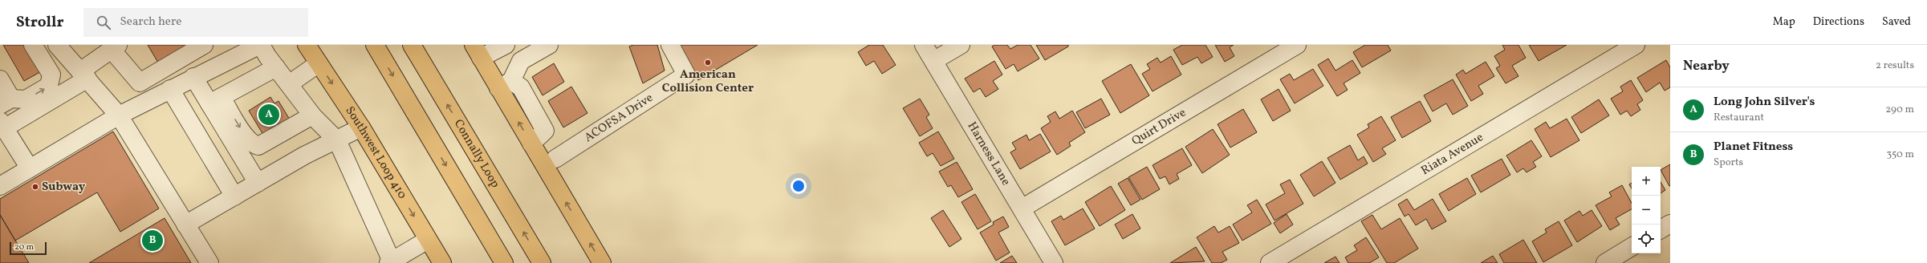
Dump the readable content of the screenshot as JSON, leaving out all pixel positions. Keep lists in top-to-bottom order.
{
  "streets": {
    "main road": ["Southwest Loop 410", "Connally Loop"],
    "street": [
      "ACOFSA Drive",
      "Quirt Drive",
      "Harness Lane",
      "Riata Avenue"
    ]
  },
  "crossings": [
    ["Quirt Drive", "Harness Lane"]
  ],
  "places": ["American Collision Center", "Subway"],
  "scale_bar": "20 m",
  "page": {
    "header": "Strollr",
    "search": "Search here",
    "nav": ["Map", "Directions", "Saved"],
    "heading": ["Nearby", "2 results"],
    "list": [
      {
        "mark": "A",
        "name": "Long John Silver's",
        "note": "Restaurant",
        "value": "290 m"
      },
      {
        "mark": "B",
        "name": "Planet Fitness",
        "note": "Sports",
        "value": "350 m"
      }
    ],
    "pins": ["A", "B"],
    "map_buttons": ["+", "−"],
    "scale": "20 m"
  }
}
